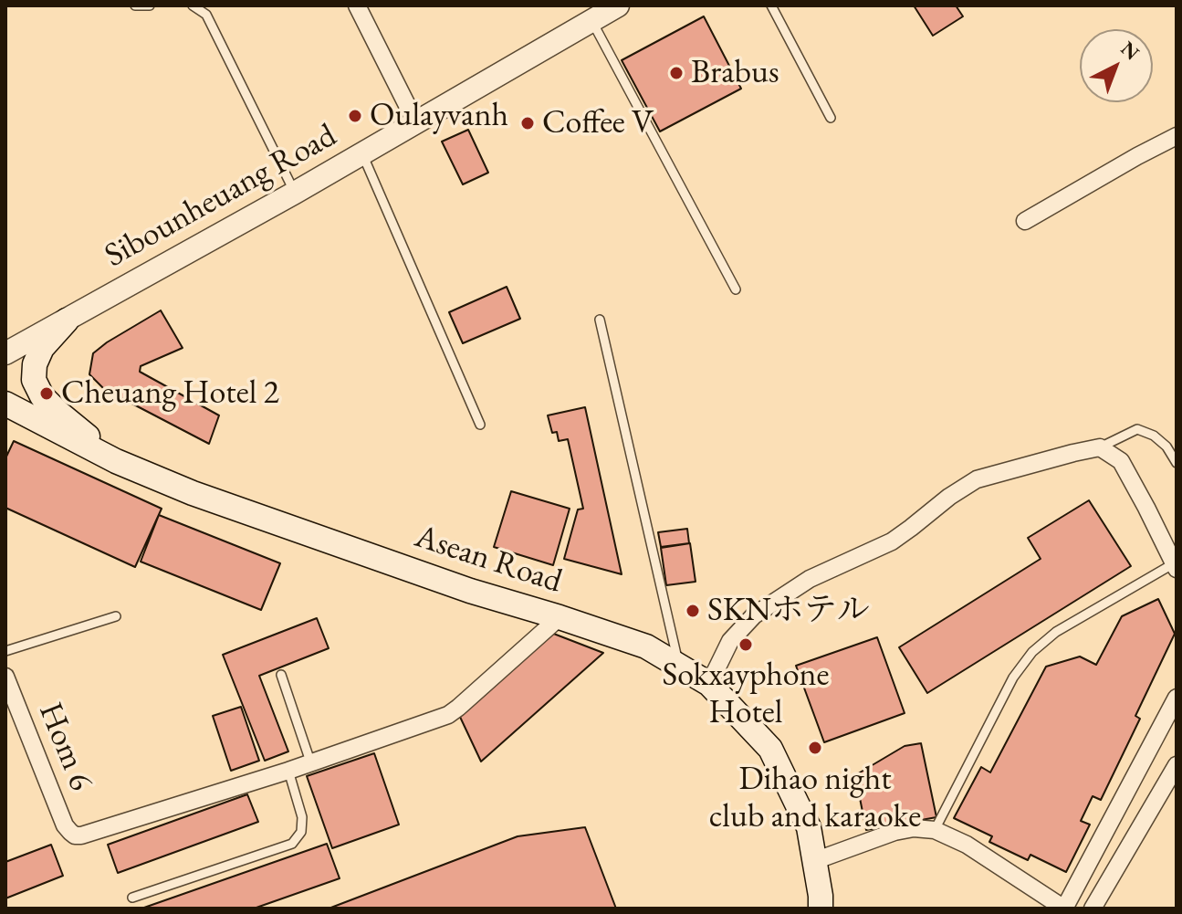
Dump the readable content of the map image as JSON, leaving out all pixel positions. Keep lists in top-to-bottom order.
{
  "streets": {
    "main road": ["Asean Road"],
    "street": ["Sibounheuang Road", "Hom 6"]
  },
  "places": [
    "Brabus",
    "Oulayvanh",
    "Coffee V",
    "Cheuang Hotel 2",
    "SKNホテル",
    "Sokxayphone Hotel",
    "Dihao night club and karaoke"
  ],
  "north": "top right"
}
